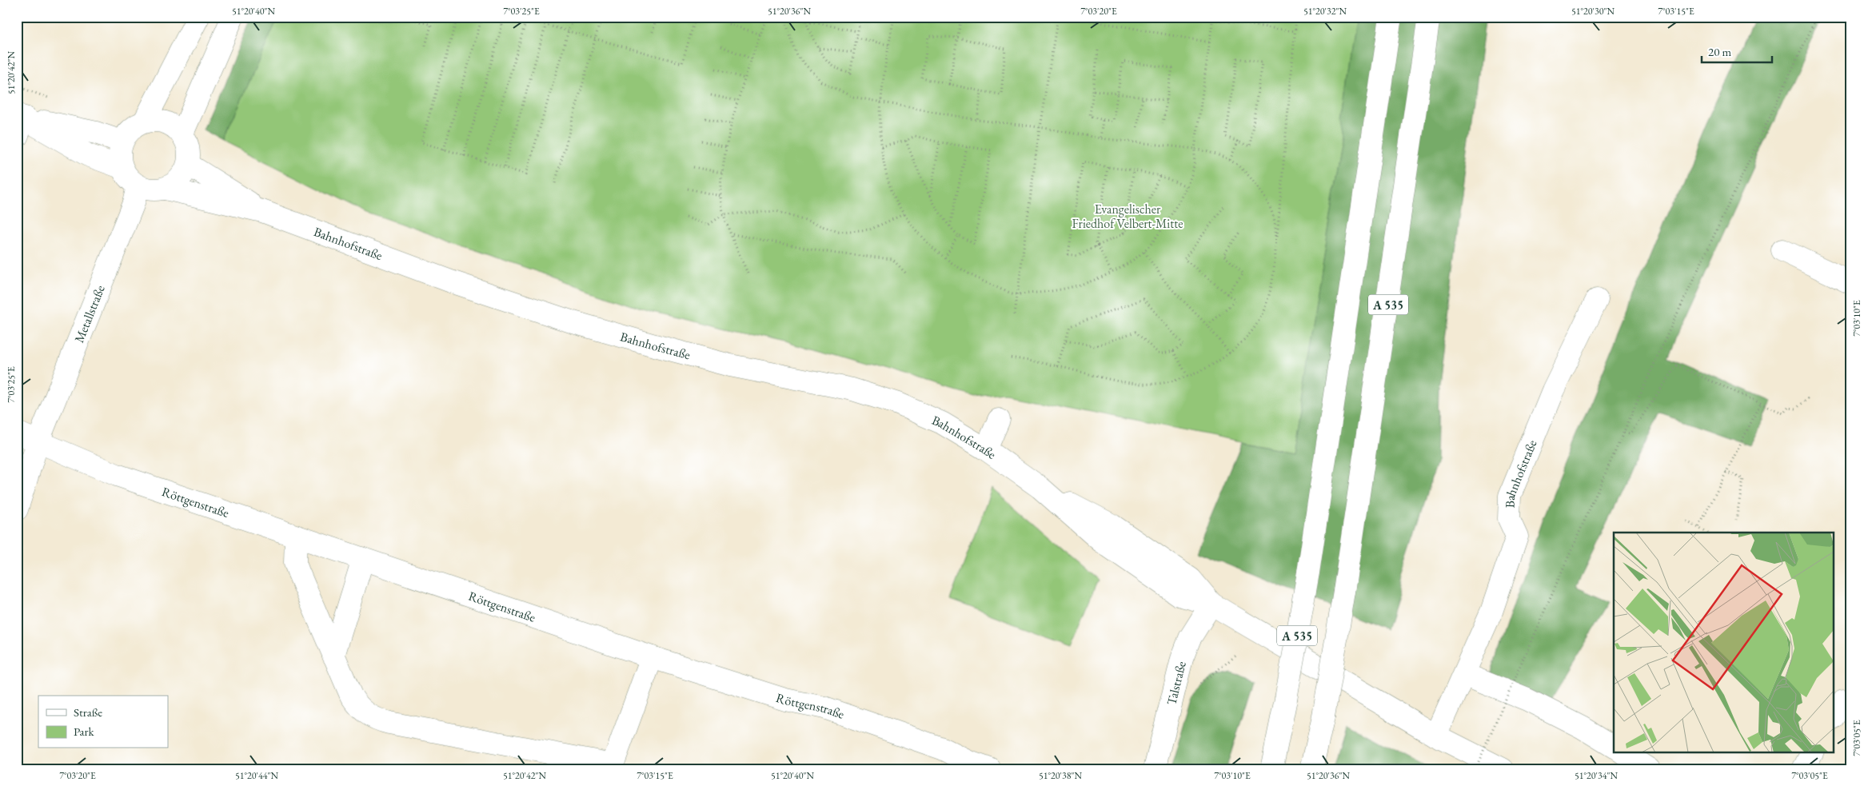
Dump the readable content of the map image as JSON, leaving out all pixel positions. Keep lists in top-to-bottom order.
{
  "streets": {
    "main road": [
      "Bahnhofstraße",
      "A 535",
      "Metallstraße",
      "Röttgenstraße",
      "Talstraße"
    ]
  },
  "crossings": [
    ["Bahnhofstraße", "Metallstraße"],
    ["Bahnhofstraße", "Talstraße"],
    ["Metallstraße", "Röttgenstraße"]
  ],
  "parks": ["Evangelischer Friedhof Velbert-Mitte"],
  "legend": ["Straße", "Park"],
  "scale_bar": "20 m",
  "coordinates": [
    "51°20'40\"N",
    "7°03'25\"E",
    "51°20'36\"N",
    "7°03'20\"E",
    "51°20'32\"N",
    "51°20'30\"N",
    "7°03'15\"E",
    "51°20'42\"N",
    "7°03'10\"E",
    "7°03'05\"E",
    "51°20'44\"N",
    "51°20'38\"N",
    "51°20'34\"N"
  ]
}
